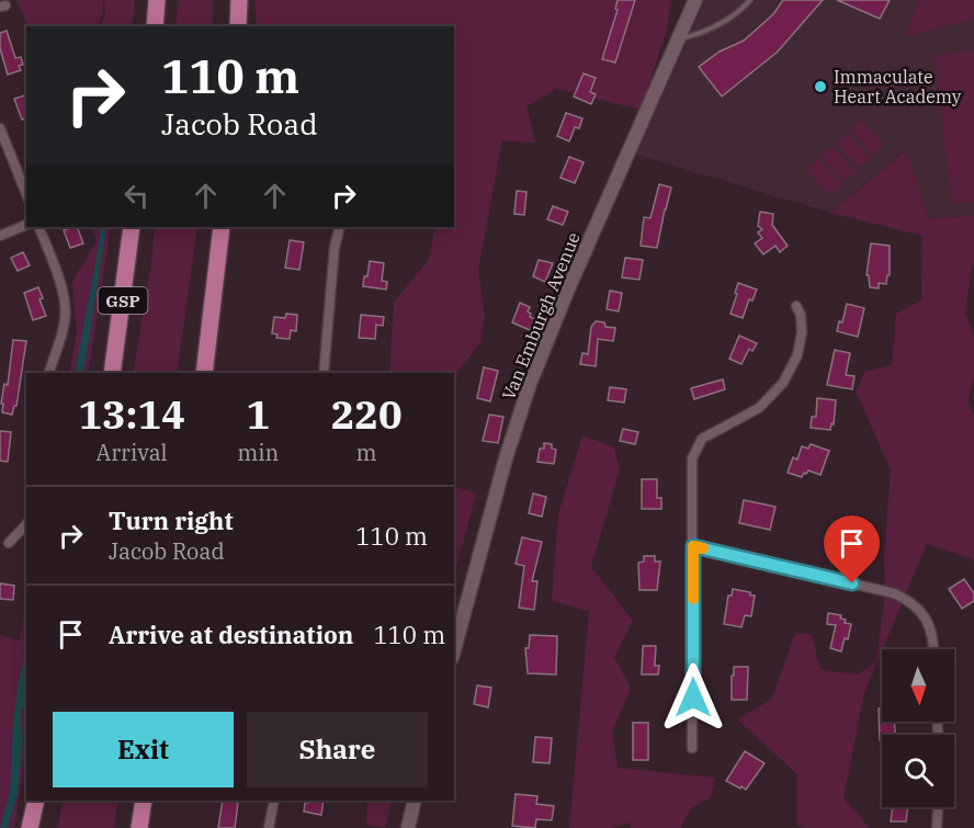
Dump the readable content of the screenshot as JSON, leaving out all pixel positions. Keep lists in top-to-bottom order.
{
  "streets": {
    "highway": ["GSP"],
    "main road": ["Van Emburgh Avenue"]
  },
  "places": ["Immaculate Heart Academy"],
  "north": "bottom",
  "page": {
    "turn": ["110 m", "Jacob Road"],
    "eta": [
      "13:14",
      "Arrival",
      "1",
      "min",
      "220",
      "m"
    ],
    "list": [
      {
        "name": "Turn right",
        "note": "Jacob Road",
        "value": "110 m"
      },
      {
        "name": "Arrive at destination",
        "value": "110 m"
      }
    ],
    "buttons": ["Exit", "Share"]
  }
}
